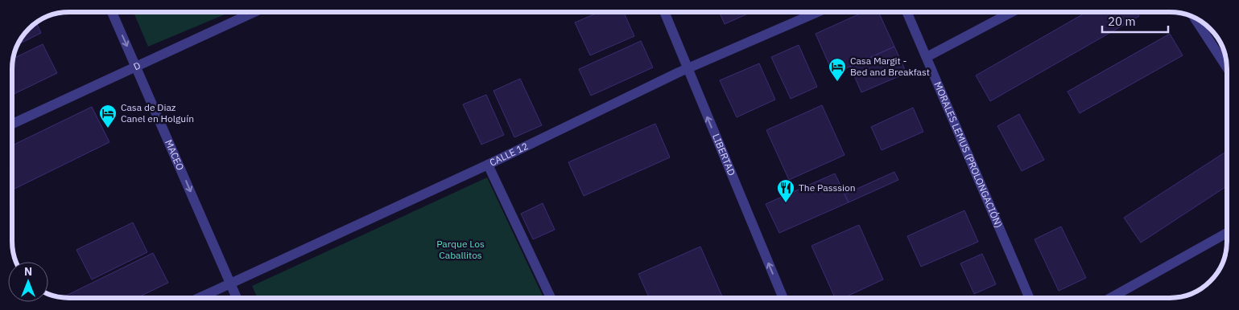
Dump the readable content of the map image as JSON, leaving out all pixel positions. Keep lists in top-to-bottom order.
{
  "streets": {
    "street": [
      "D",
      "MACEO",
      "CALLE 12",
      "LIBERTAD",
      "MORALES LEMUS (PROLONGACIÓN)"
    ]
  },
  "crossings": [
    ["D", "MACEO"],
    ["MACEO", "CALLE 12"],
    ["CALLE 12", "LIBERTAD"]
  ],
  "one_way": ["MACEO", "LIBERTAD"],
  "parks": ["Parque Los Caballitos"],
  "places": {
    "hotel": ["Casa Margit - Bed and Breakfast", "Casa de Diaz Canel en Holguín"],
    "restaurant": ["The Passsion"]
  },
  "scale_bar": "20 m",
  "north": "top"
}
